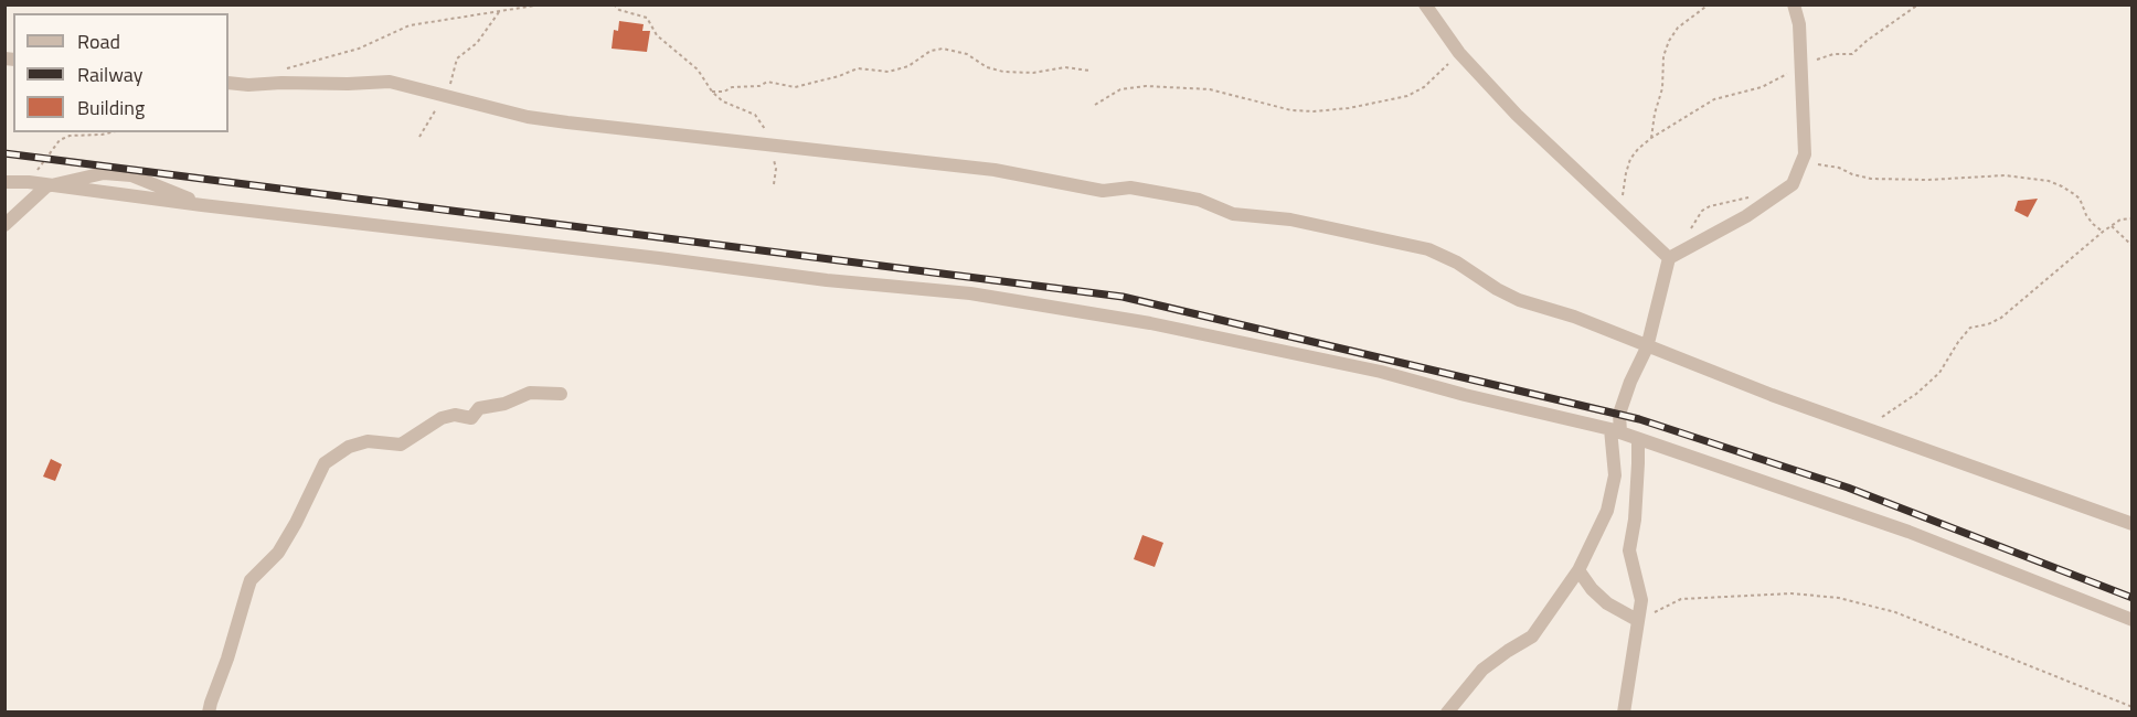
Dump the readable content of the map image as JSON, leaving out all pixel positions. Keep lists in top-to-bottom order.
{
  "legend": ["Road", "Railway", "Building"]
}
